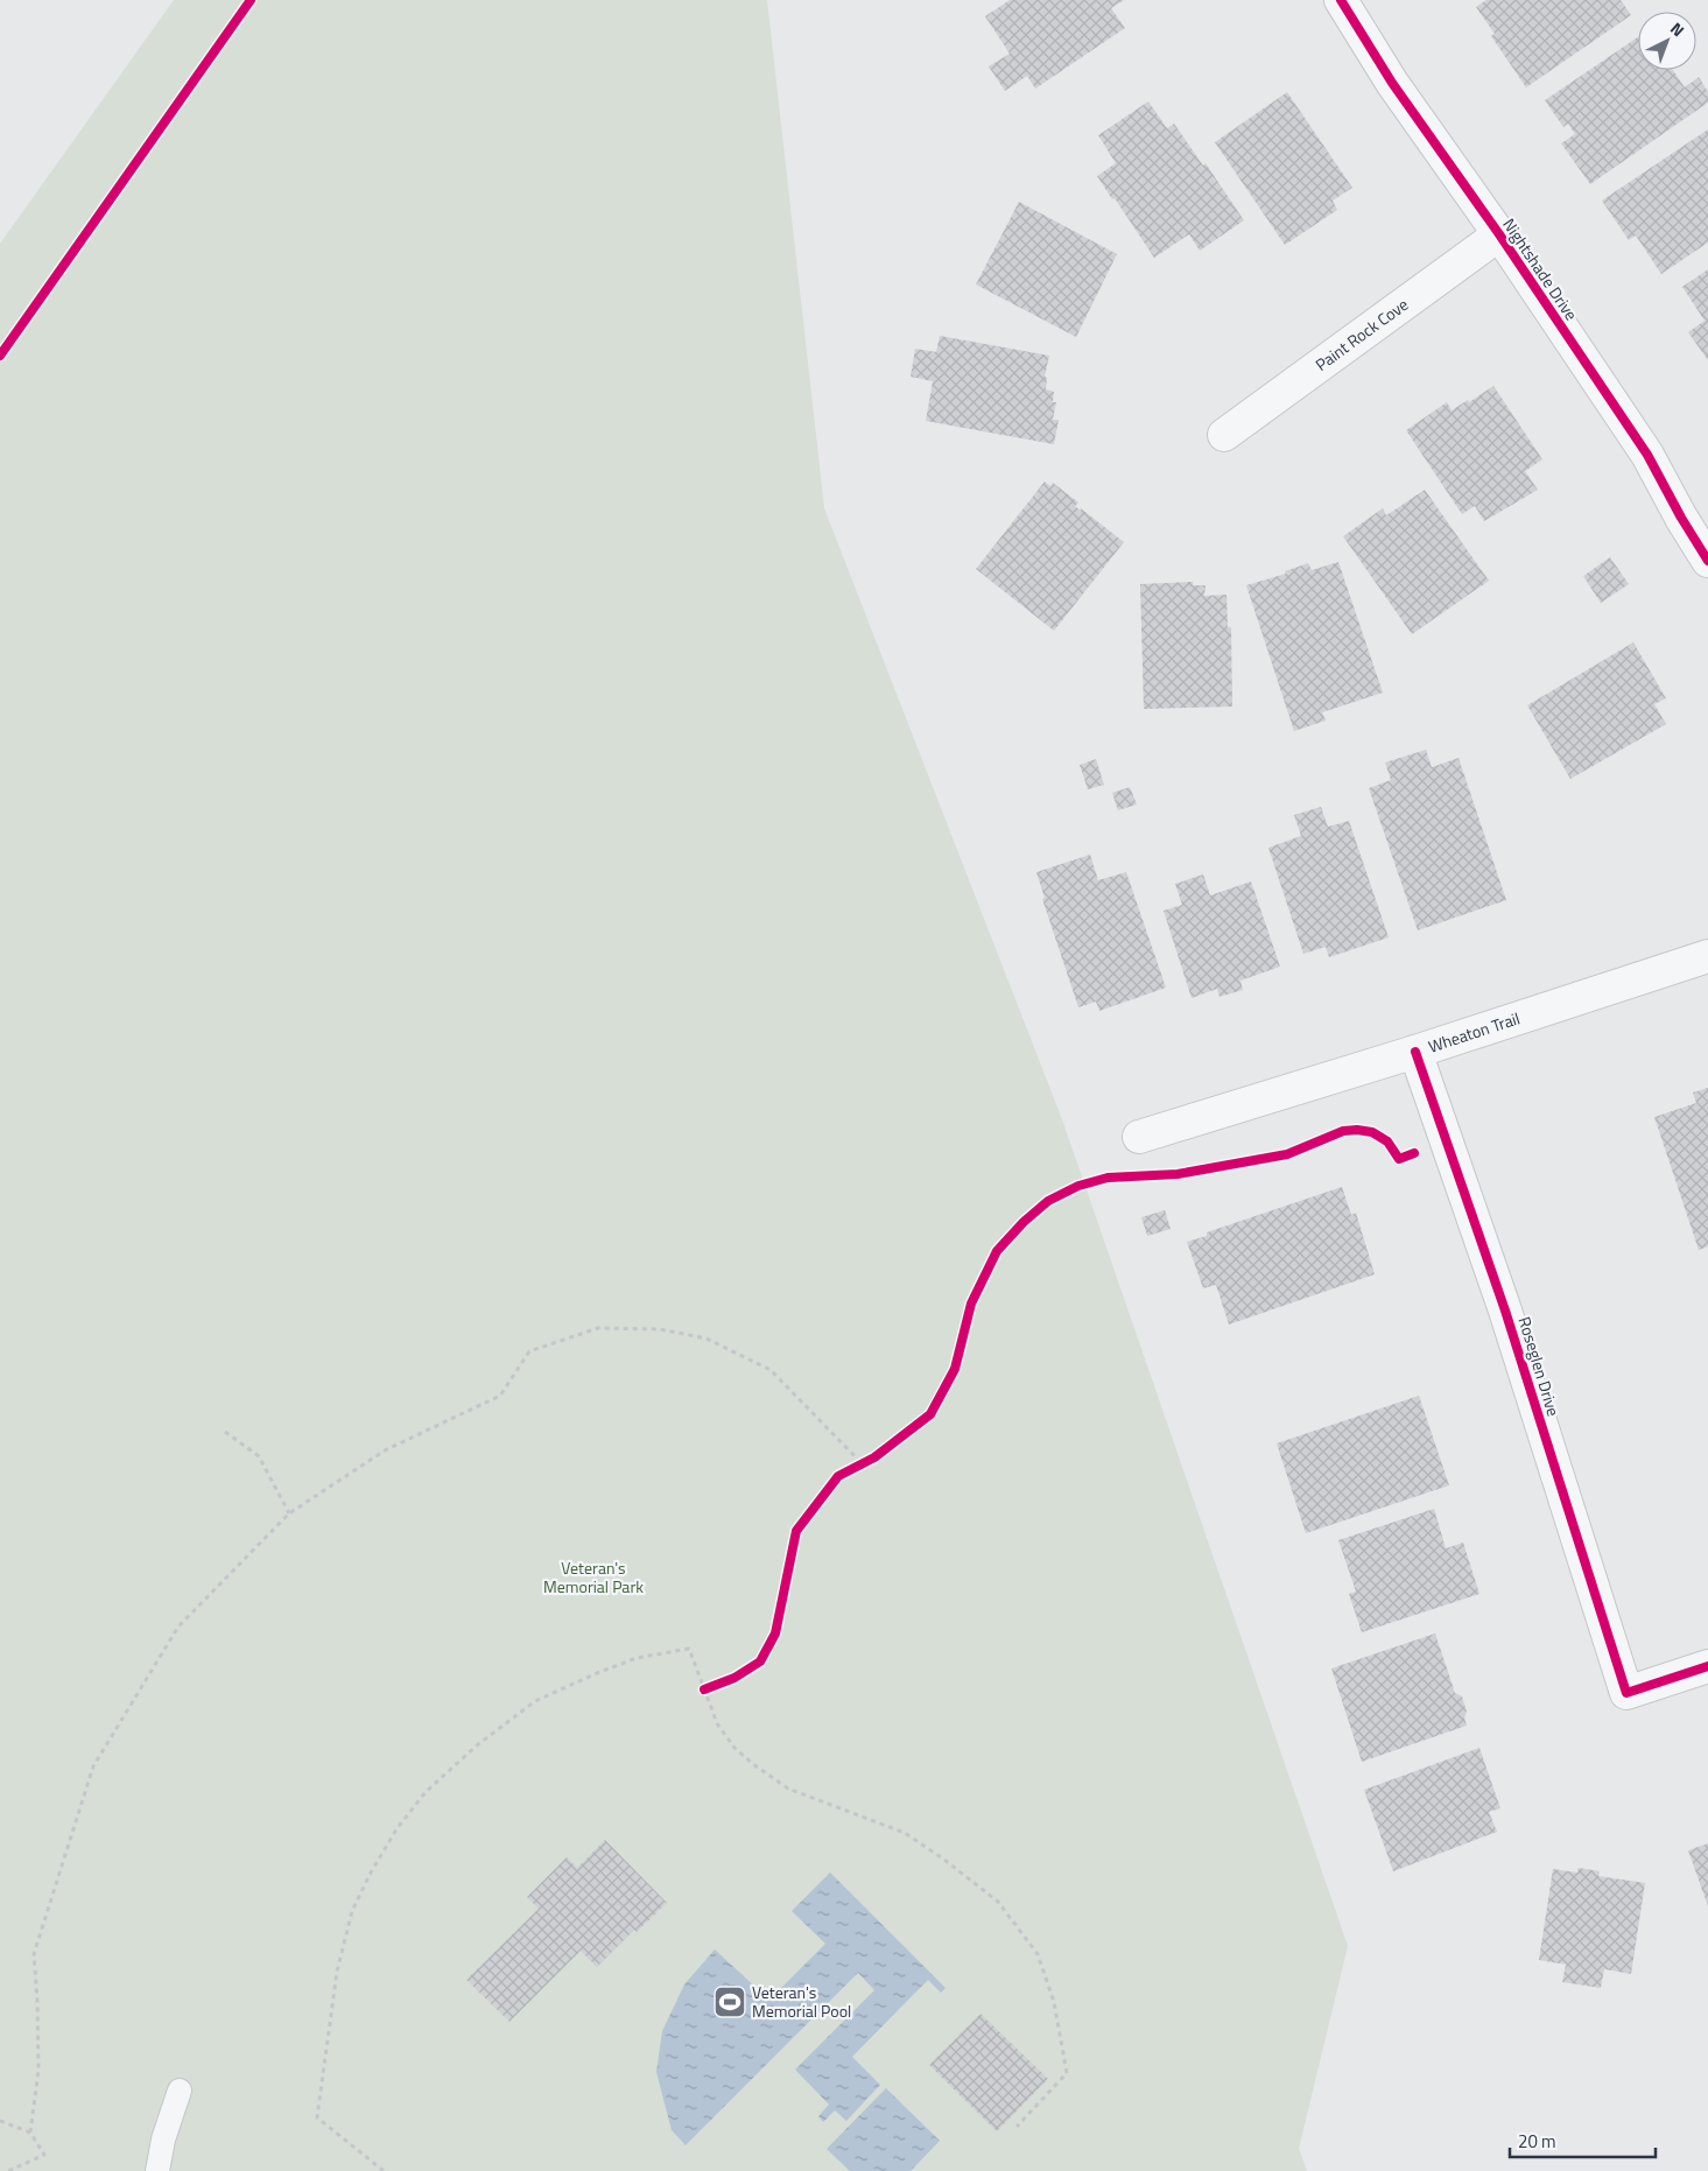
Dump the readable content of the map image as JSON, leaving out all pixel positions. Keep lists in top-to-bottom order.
{
  "streets": {
    "street": [
      "Nightshade Drive",
      "Paint Rock Cove",
      "Wheaton Trail",
      "Roseglen Drive"
    ]
  },
  "crossings": [
    ["Nightshade Drive", "Paint Rock Cove"],
    ["Wheaton Trail", "Roseglen Drive"]
  ],
  "parks": ["Veteran's Memorial Park"],
  "places": {
    "sports": ["Veteran's Memorial Pool"]
  },
  "scale_bar": "20 m",
  "north": "top right"
}
